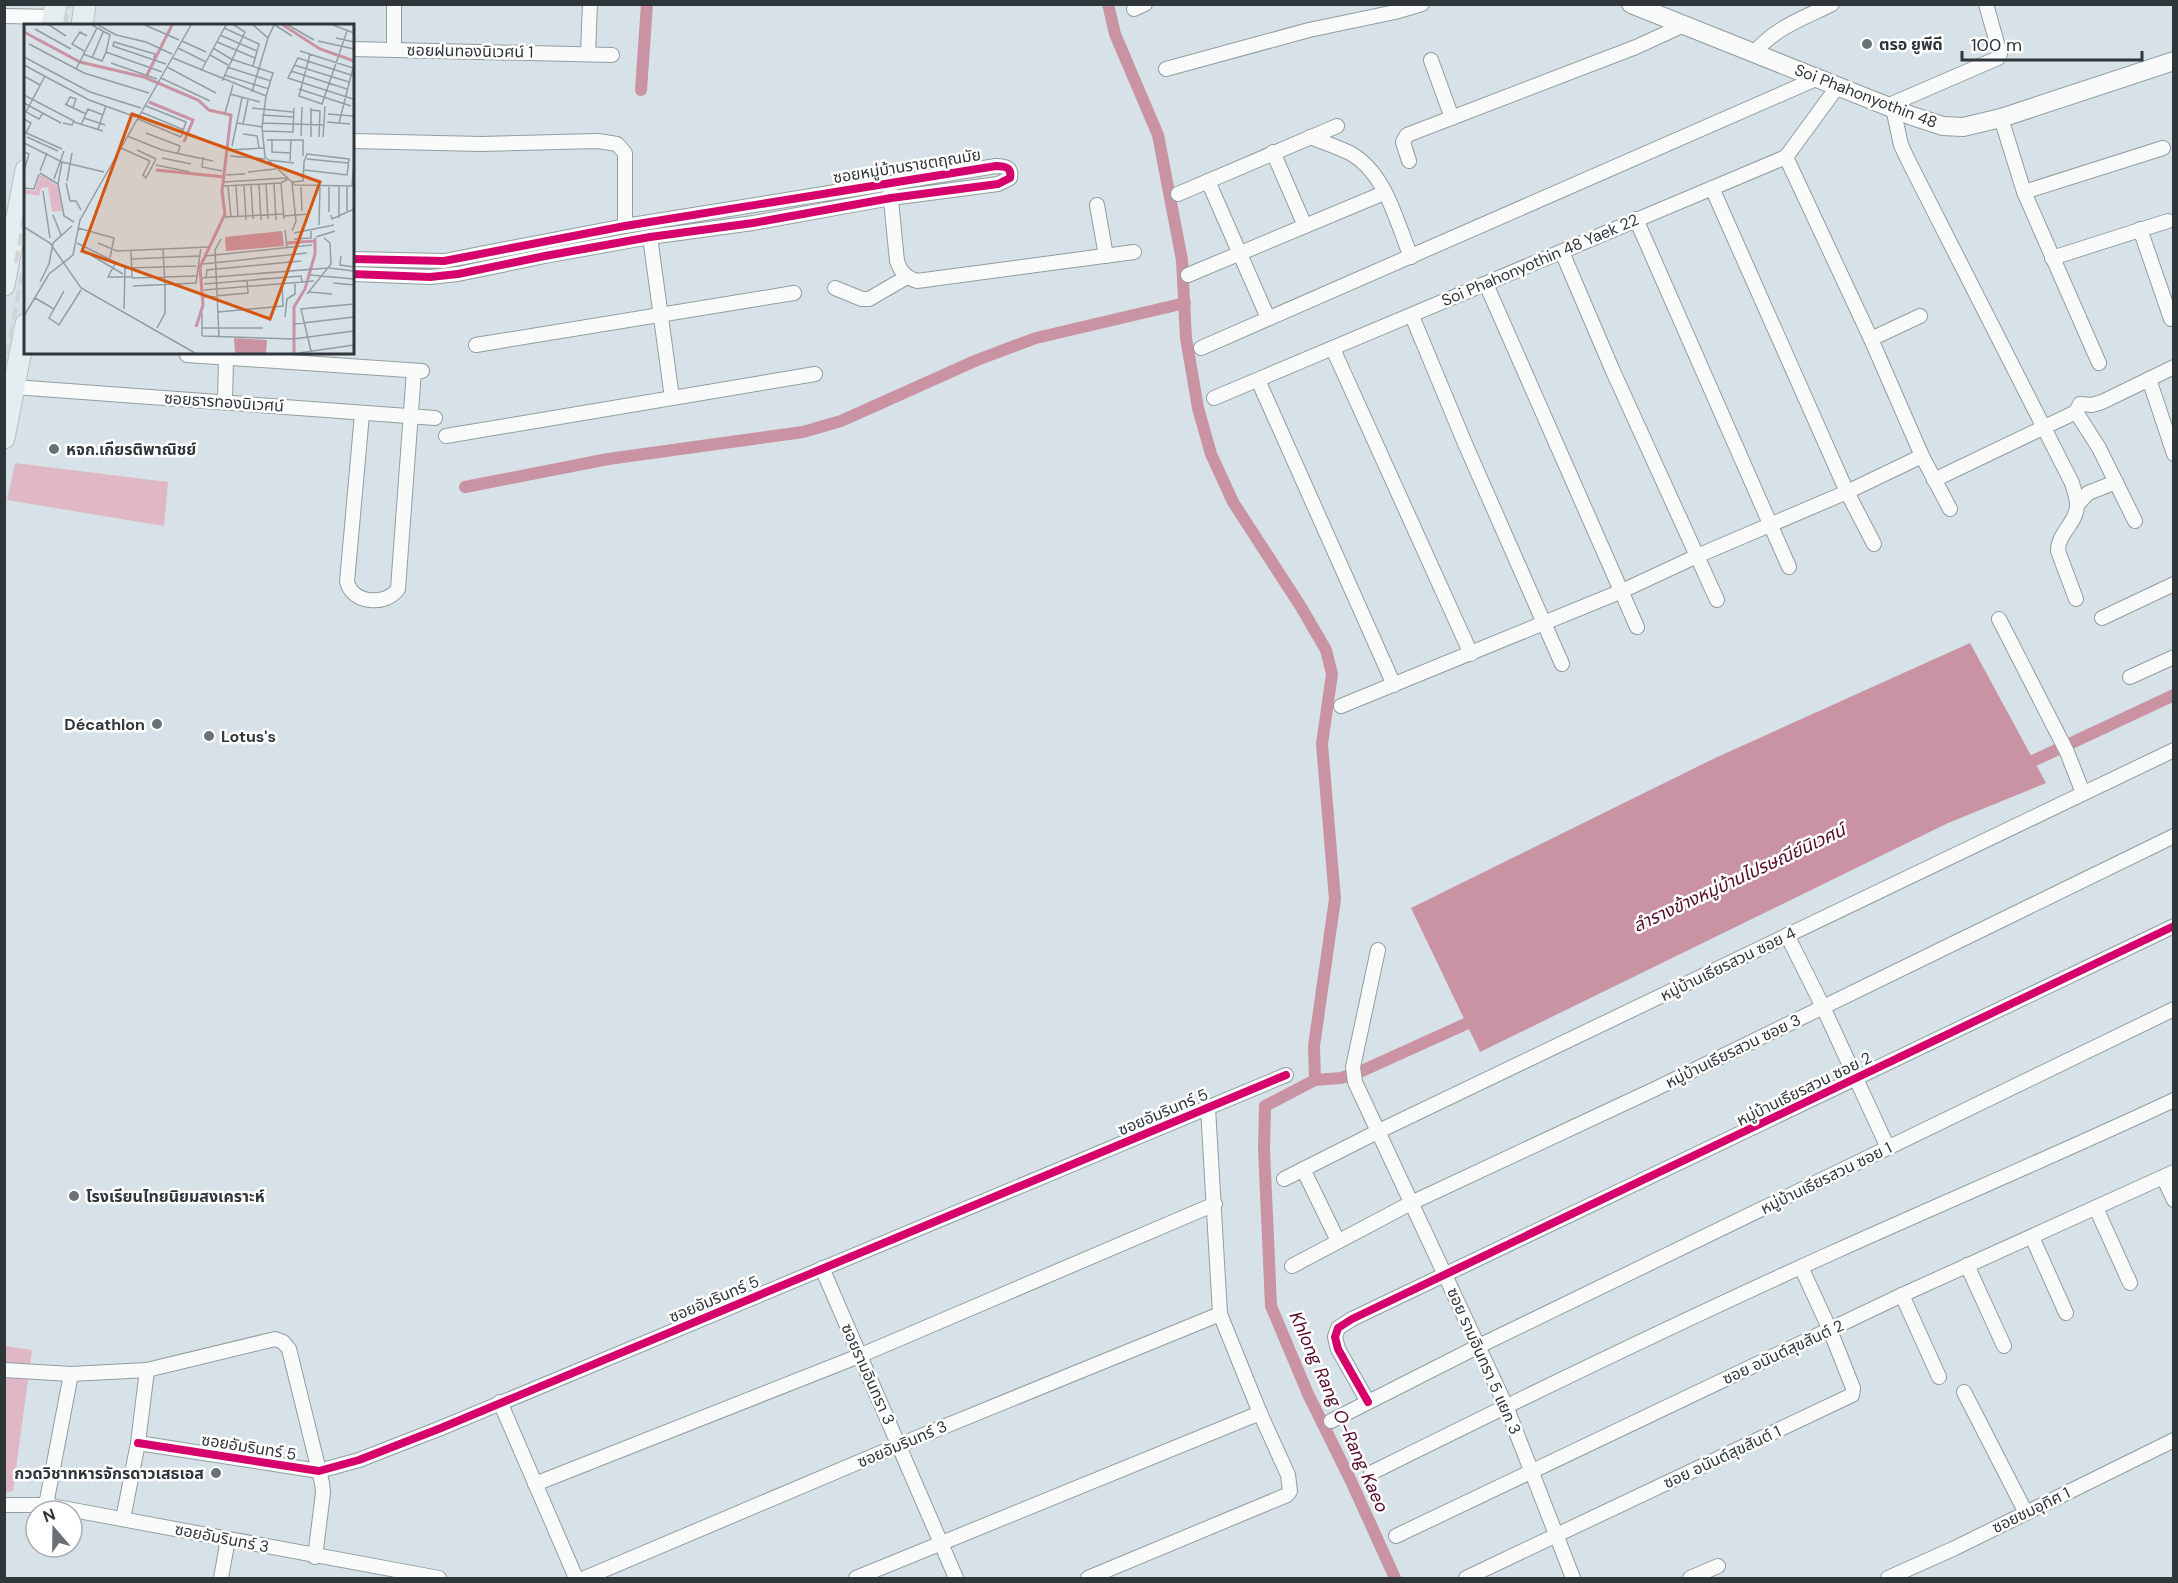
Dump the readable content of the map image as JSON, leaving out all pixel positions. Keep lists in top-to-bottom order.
{
  "streets": {
    "street": [
      "ซอยฝนทองนิเวศน์ 1",
      "Soi Phahonyothin 48",
      "ซอยหมู่บ้านราชตฤณมัย",
      "Soi Phahonyothin 48 Yaek 22",
      "ซอยธารทองนิเวศน์",
      "หมู่บ้านเธียรสวน ซอย 4",
      "หมู่บ้านเธียรสวน ซอย 3",
      "หมู่บ้านเธียรสวน ซอย 2",
      "ซอยอัมรินทร์ 5",
      "หมู่บ้านเธียรสวน ซอย 1",
      "ซอย อนันต์สุขสันต์ 2",
      "ซอย รามอินทรา 5 แยก 3",
      "ซอยรามอินทรา 3",
      "ซอยอัมรินทร์ 3",
      "ซอย อนันต์สุขสันต์ 1",
      "ซอยชมอุทิศ 1"
    ]
  },
  "crossings": [
    ["หมู่บ้านเธียรสวน ซอย 4", "ซอย รามอินทรา 5 แยก 3"],
    ["หมู่บ้านเธียรสวน ซอย 3", "ซอย รามอินทรา 5 แยก 3"],
    ["หมู่บ้านเธียรสวน ซอย 2", "หมู่บ้านเธียรสวน ซอย 1"],
    ["หมู่บ้านเธียรสวน ซอย 2", "ซอย รามอินทรา 5 แยก 3"],
    ["ซอยอัมรินทร์ 5", "ซอยรามอินทรา 3"],
    ["หมู่บ้านเธียรสวน ซอย 1", "ซอย รามอินทรา 5 แยก 3"],
    ["ซอย อนันต์สุขสันต์ 2", "ซอย รามอินทรา 5 แยก 3"],
    ["ซอย อนันต์สุขสันต์ 2", "ซอย อนันต์สุขสันต์ 1"],
    ["ซอย รามอินทรา 5 แยก 3", "ซอย อนันต์สุขสันต์ 1"],
    ["ซอยรามอินทรา 3", "ซอยอัมรินทร์ 3"]
  ],
  "water": ["ลำรางข้างหมู่บ้านไปรษณีย์นิเวศน์", "Khlong Rang O-Rang Kaeo"],
  "places": [
    "ตรอ ยูพีดี",
    "หจก.เกียรติพาณิชย์",
    "Décathlon",
    "Lotus's",
    "โรงเรียนไทยนิยมสงเคราะห์",
    "กวดวิชาทหารจักรดาวเสธเอส"
  ],
  "scale_bar": "100 m",
  "north": "top"
}
